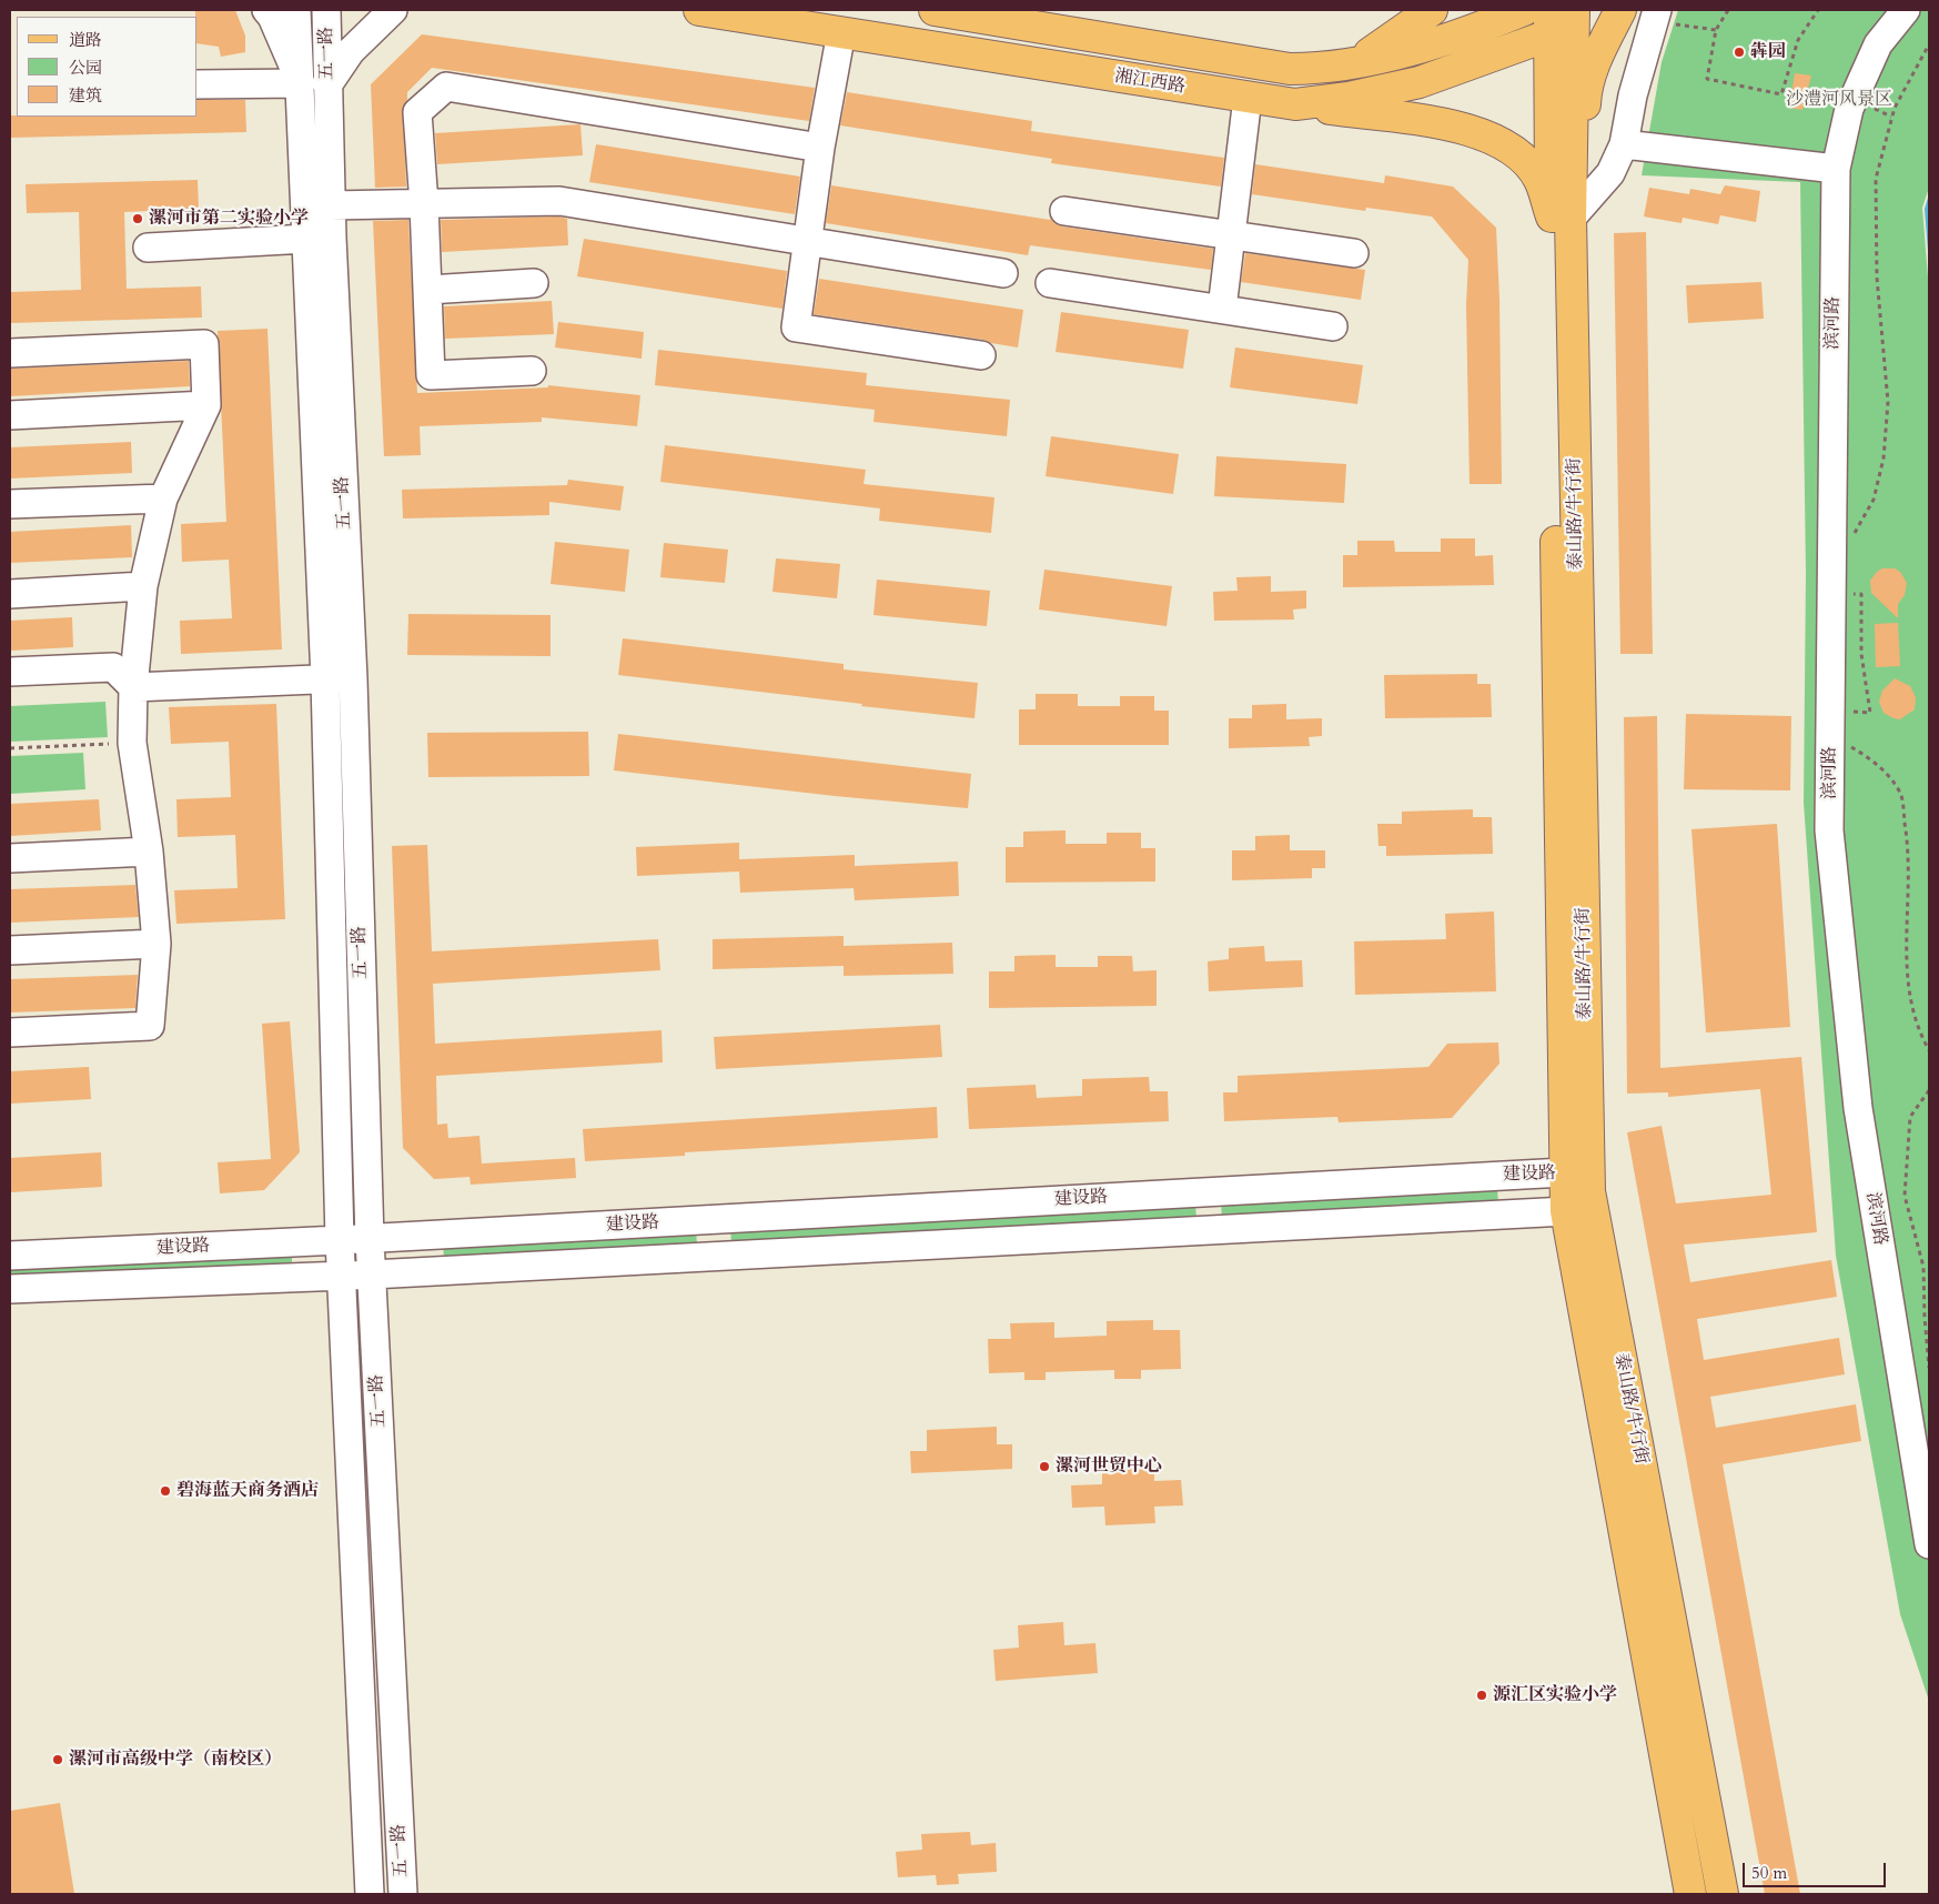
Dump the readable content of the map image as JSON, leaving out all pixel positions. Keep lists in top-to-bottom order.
{
  "streets": {
    "main road": ["湘江西路", "泰山路/牛行街"],
    "street": ["五一路", "滨河路", "建设路"]
  },
  "crossings": [
    ["五一路", "建设路"],
    ["湘江西路", "泰山路/牛行街"],
    ["泰山路/牛行街", "建设路"]
  ],
  "parks": ["沙澧河风景区"],
  "places": [
    "犇园",
    "漯河市第二实验小学",
    "漯河世贸中心",
    "碧海蓝天商务酒店",
    "源汇区实验小学",
    "漯河市高级中学（南校区）"
  ],
  "legend": ["道路", "公园", "建筑"],
  "scale_bar": "50 m"
}
